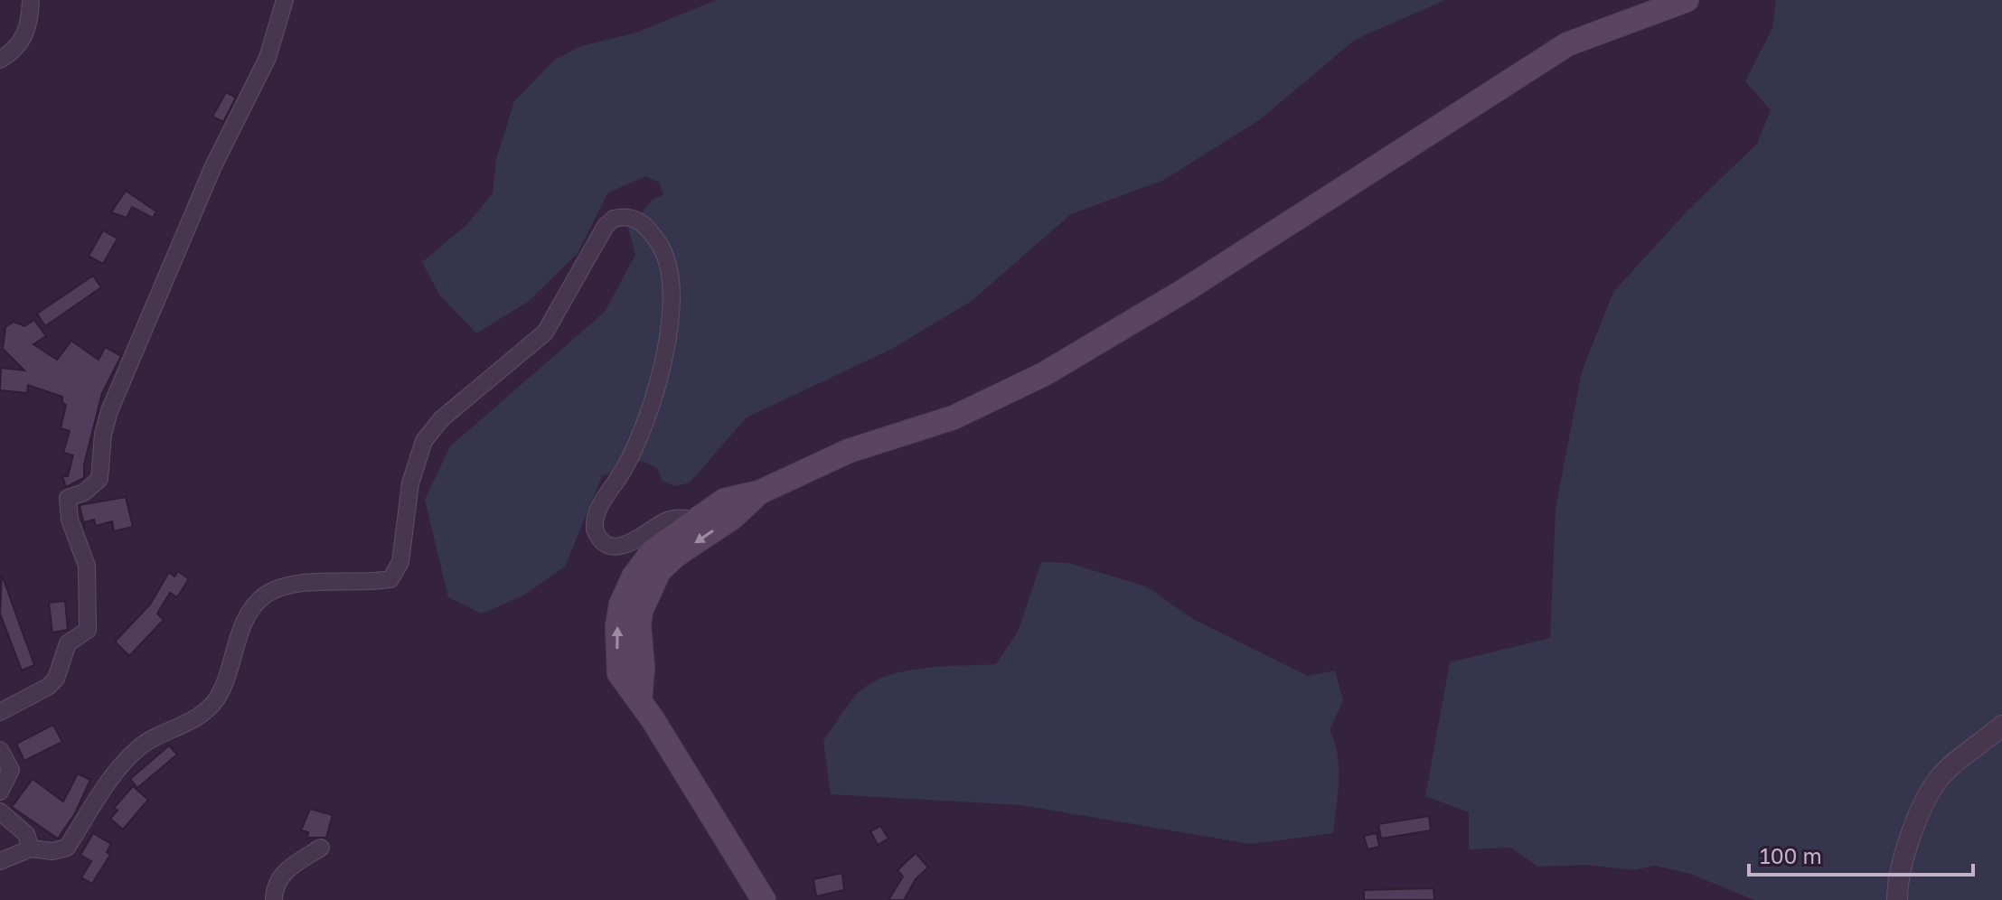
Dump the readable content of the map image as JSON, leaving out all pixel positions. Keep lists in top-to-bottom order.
{
  "scale_bar": "100 m"
}
